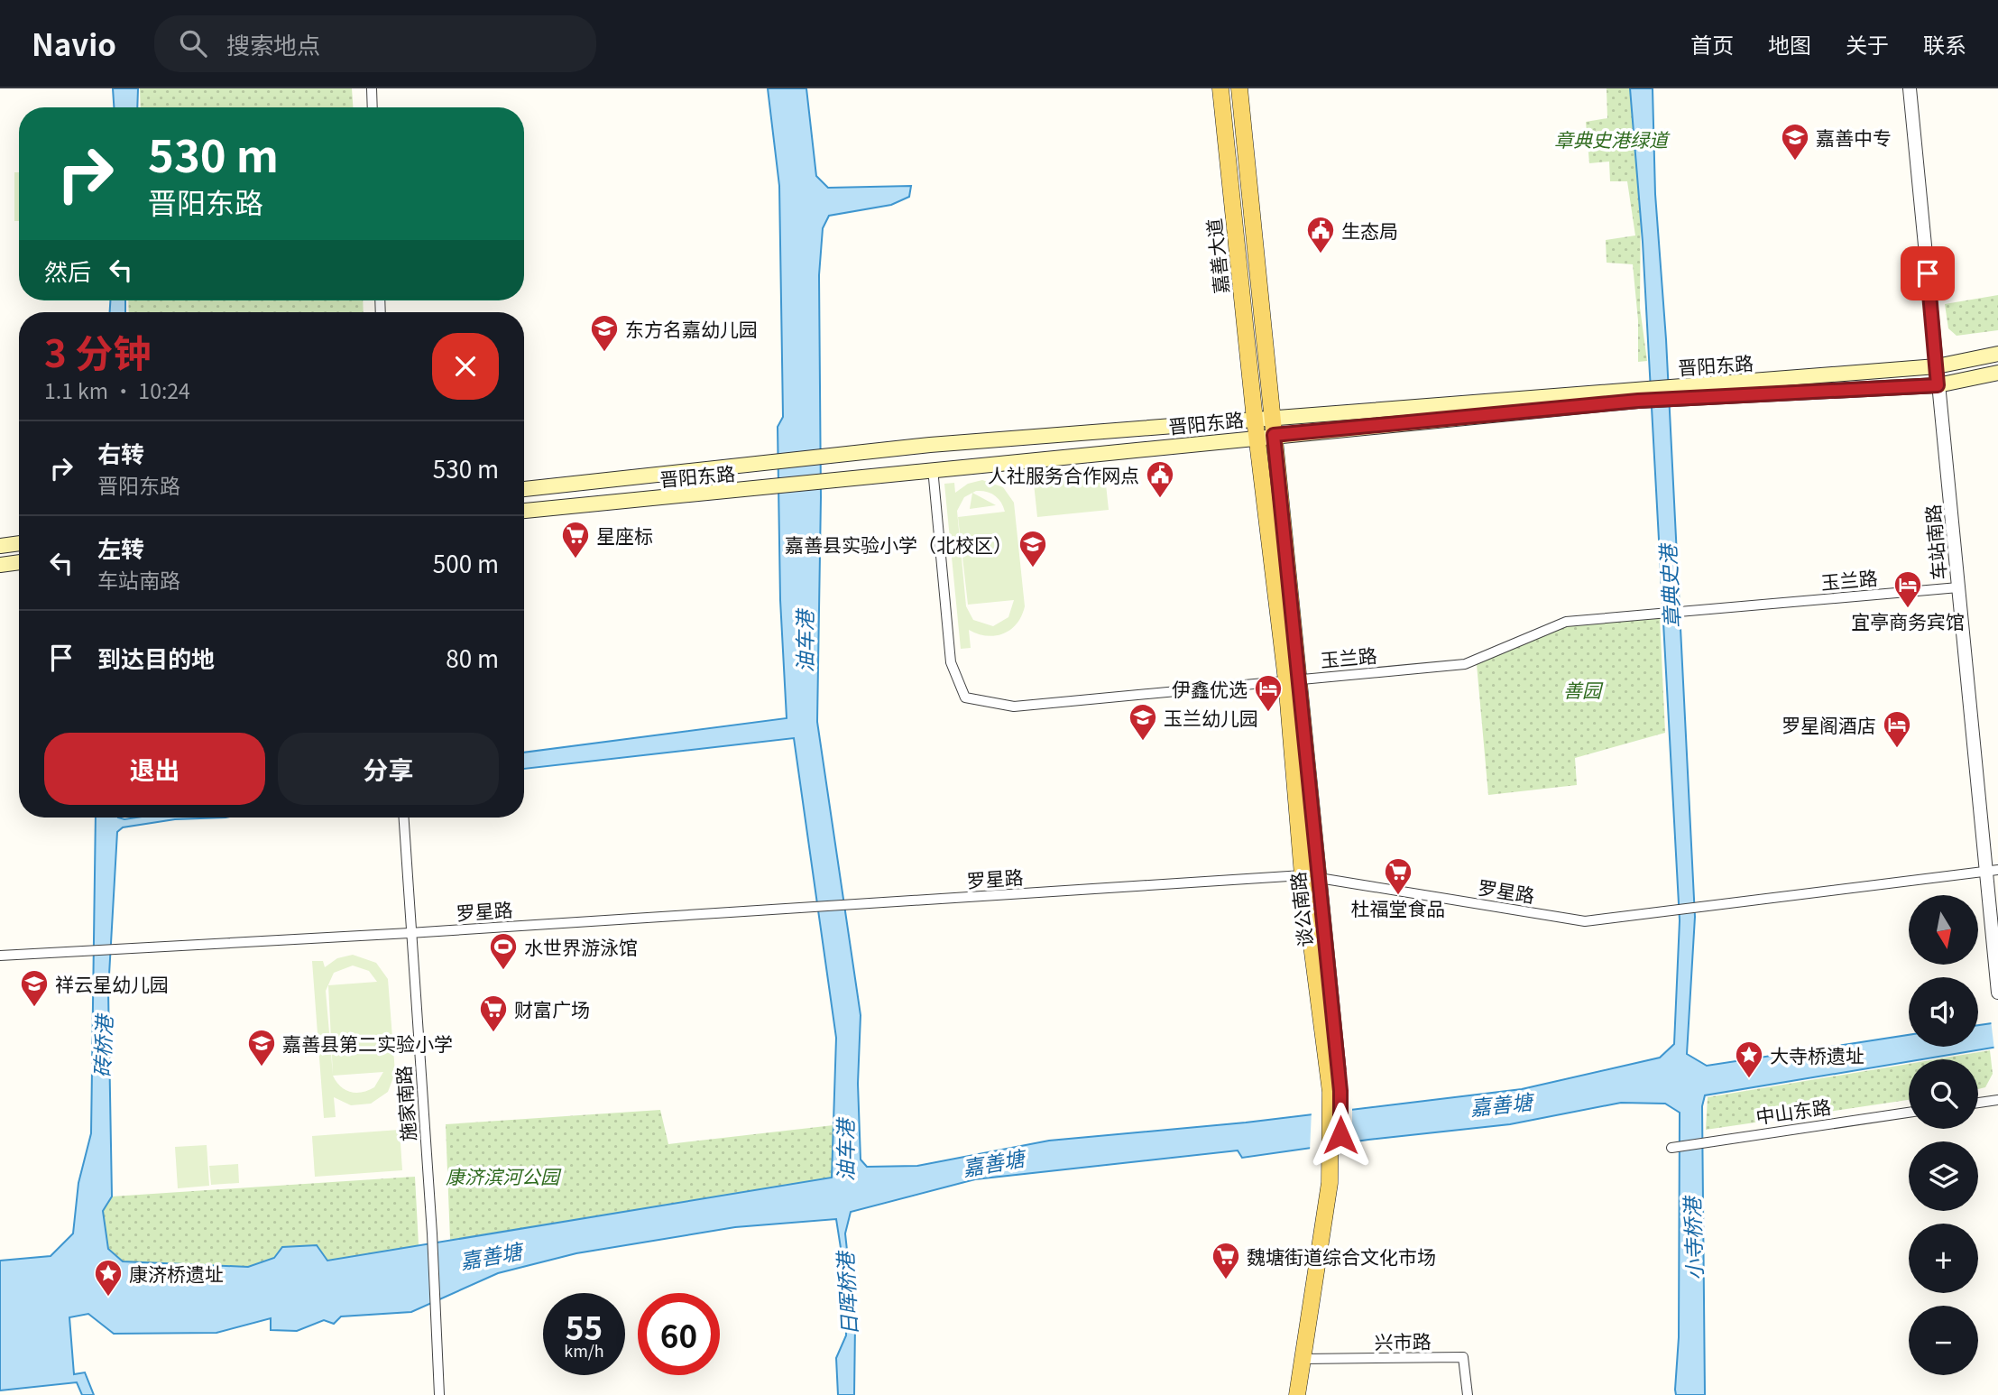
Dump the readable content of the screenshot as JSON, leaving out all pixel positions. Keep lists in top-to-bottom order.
{
  "streets": {
    "main road": ["嘉善大道", "晋阳东路", "谈公南路"],
    "street": [
      "车站南路",
      "玉兰路",
      "罗星路",
      "施家南路",
      "中山东路",
      "兴市路"
    ]
  },
  "crossings": [
    ["嘉善大道", "晋阳东路"],
    ["嘉善大道", "谈公南路"],
    ["晋阳东路", "车站南路"],
    ["晋阳东路", "玉兰路"],
    ["晋阳东路", "谈公南路"],
    ["车站南路", "玉兰路"],
    ["车站南路", "罗星路"],
    ["玉兰路", "谈公南路"],
    ["罗星路", "谈公南路"],
    ["罗星路", "施家南路"],
    ["谈公南路", "兴市路"]
  ],
  "water": [
    "章典史港",
    "油车港",
    "砖桥港",
    "嘉善塘",
    "小寺桥港",
    "日晖桥港"
  ],
  "parks": ["章典史港绿道", "善园", "康济滨河公园"],
  "places": {
    "school or university": [
      "嘉善中专",
      "东方名嘉幼儿园",
      "嘉善县实验小学（北校区）",
      "玉兰幼儿园",
      "祥云星幼儿园",
      "嘉善县第二实验小学"
    ],
    "public building": ["生态局", "人社服务合作网点"],
    "supermarket": [
      "星座标",
      "杜福堂食品",
      "财富广场",
      "魏塘街道综合文化市场"
    ],
    "hotel": ["宜亭商务宾馆", "伊鑫优选", "罗星阁酒店"],
    "sports": ["水世界游泳馆"],
    "place": ["大寺桥遗址", "康济桥遗址"]
  },
  "north": "bottom",
  "page": {
    "header": "Navio",
    "search": "搜索地点",
    "nav": [
      "首页",
      "地图",
      "关于",
      "联系"
    ],
    "turn": ["530 m", "晋阳东路"],
    "then": "然后",
    "heading": ["3 分钟", "1.1 km · 10:24"],
    "list": [
      {
        "name": "右转",
        "note": "晋阳东路",
        "value": "530 m"
      },
      {
        "name": "左转",
        "note": "车站南路",
        "value": "500 m"
      },
      {
        "name": "到达目的地",
        "value": "80 m"
      }
    ],
    "buttons": ["退出", "分享"],
    "map_buttons": ["+", "−"],
    "speed": "55 km/h",
    "limit": "60"
  }
}
